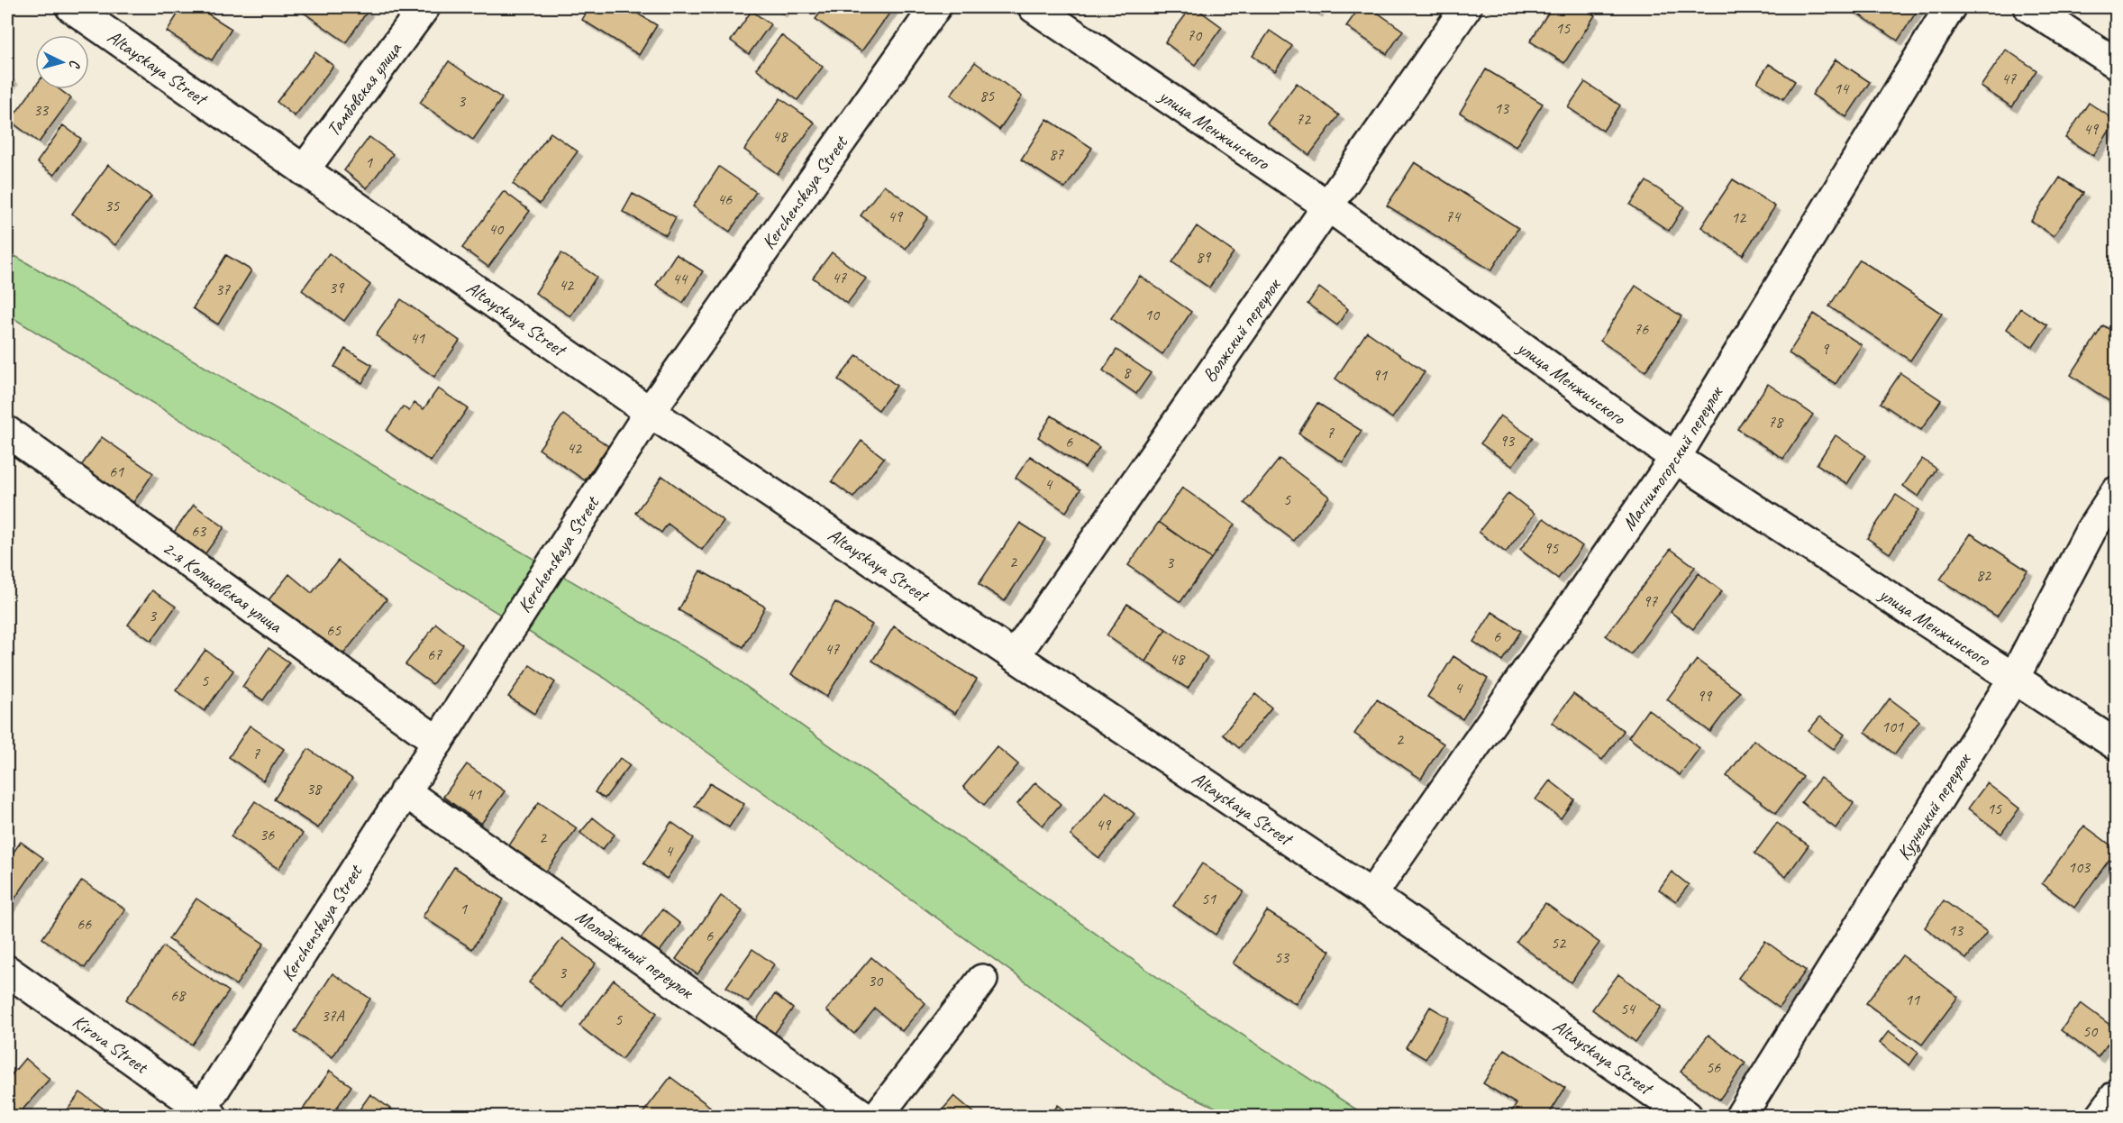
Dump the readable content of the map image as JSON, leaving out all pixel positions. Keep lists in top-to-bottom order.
{
  "streets": {
    "street": [
      "Altayskaya Street",
      "Тамбовская улица",
      "улица Менжинского",
      "Kerchenskaya Street",
      "Волжский переулок",
      "Магнитогорский переулок",
      "2-я Кольцовская улица",
      "Кузнецкий переулок",
      "Молодёжный переулок",
      "Kirova Street"
    ]
  },
  "crossings": [
    ["Altayskaya Street", "Тамбовская улица"],
    ["Altayskaya Street", "Kerchenskaya Street"],
    ["Altayskaya Street", "Волжский переулок"],
    ["Altayskaya Street", "Магнитогорский переулок"],
    ["улица Менжинского", "Волжский переулок"],
    ["улица Менжинского", "Магнитогорский переулок"],
    ["улица Менжинского", "Кузнецкий переулок"],
    ["Kerchenskaya Street", "2-я Кольцовская улица"],
    ["Kerchenskaya Street", "Молодёжный переулок"],
    ["Kerchenskaya Street", "Kirova Street"]
  ],
  "house_numbers": [
    "15",
    "70",
    "47",
    "14",
    "85",
    "3",
    "13",
    "33",
    "72",
    "49",
    "48",
    "87",
    "1",
    "46",
    "35",
    "49",
    "74",
    "12",
    "40",
    "89",
    "47",
    "44",
    "42",
    "39",
    "37",
    "10",
    "76",
    "41",
    "9",
    "8",
    "91",
    "78",
    "7",
    "93",
    "6",
    "42",
    "61",
    "4",
    "5",
    "63",
    "95",
    "2",
    "3",
    "82",
    "97",
    "3",
    "65",
    "6",
    "47",
    "67",
    "48",
    "5",
    "4",
    "99",
    "101",
    "2",
    "7",
    "38",
    "41",
    "15",
    "49",
    "36",
    "2",
    "4",
    "103",
    "51",
    "1",
    "66",
    "13",
    "6",
    "52",
    "53",
    "3",
    "30",
    "68",
    "11",
    "54",
    "37А",
    "5",
    "50",
    "56"
  ],
  "north": "right"
}
